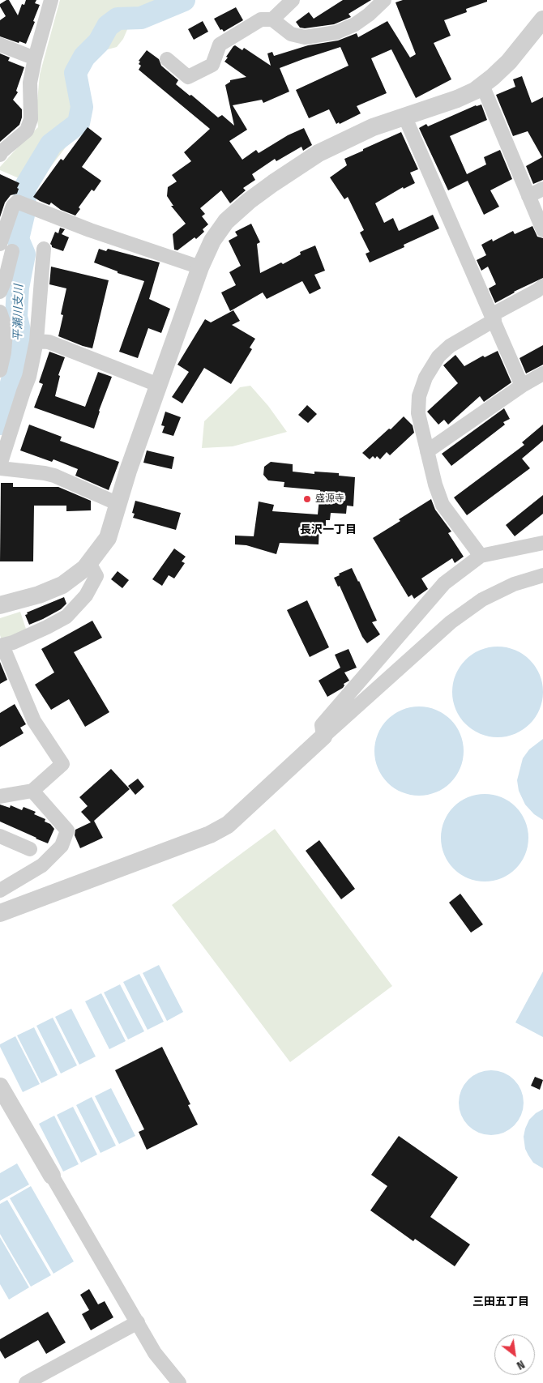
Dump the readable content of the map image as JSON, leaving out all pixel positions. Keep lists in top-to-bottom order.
{
  "districts": ["長沢一丁目", "三田五丁目"],
  "water": ["平瀬川支川"],
  "places": ["盛源寺"],
  "north": "bottom right"
}
